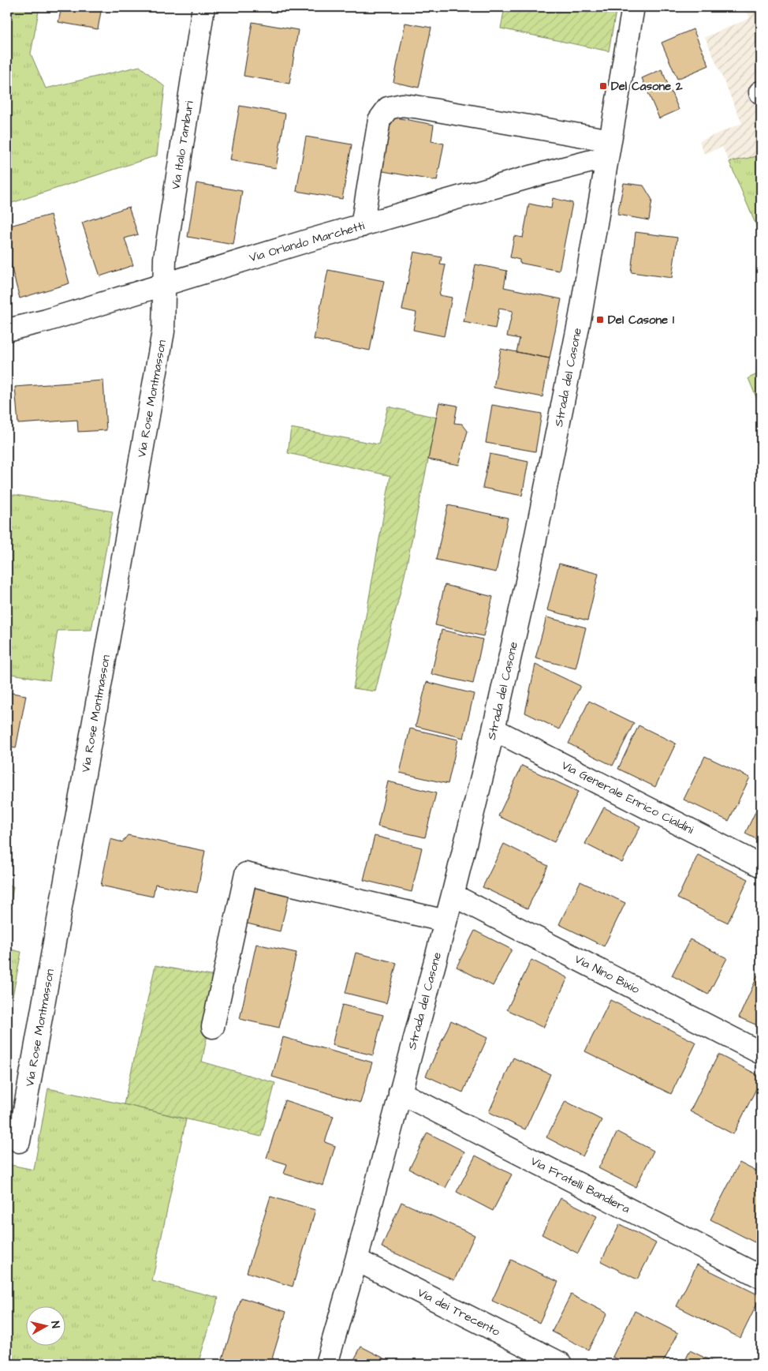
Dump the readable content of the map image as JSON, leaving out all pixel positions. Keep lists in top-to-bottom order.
{
  "streets": {
    "street": [
      "Via Italo Tamburi",
      "Via Orlando Marchetti",
      "Strada del Casone",
      "Via Rose Montmasson",
      "Via Generale Enrico Cialdini",
      "Via Nino Bixio",
      "Via Fratelli Bandiera",
      "Via dei Trecento"
    ]
  },
  "crossings": [
    ["Via Italo Tamburi", "Via Orlando Marchetti"],
    ["Via Italo Tamburi", "Via Rose Montmasson"],
    ["Via Orlando Marchetti", "Strada del Casone"],
    ["Via Orlando Marchetti", "Via Rose Montmasson"],
    ["Strada del Casone", "Via Generale Enrico Cialdini"],
    ["Strada del Casone", "Via Nino Bixio"],
    ["Strada del Casone", "Via Fratelli Bandiera"],
    ["Strada del Casone", "Via dei Trecento"]
  ],
  "places": {
    "transit": ["Del Casone 2", "Del Casone 1"]
  },
  "north": "right"
}
